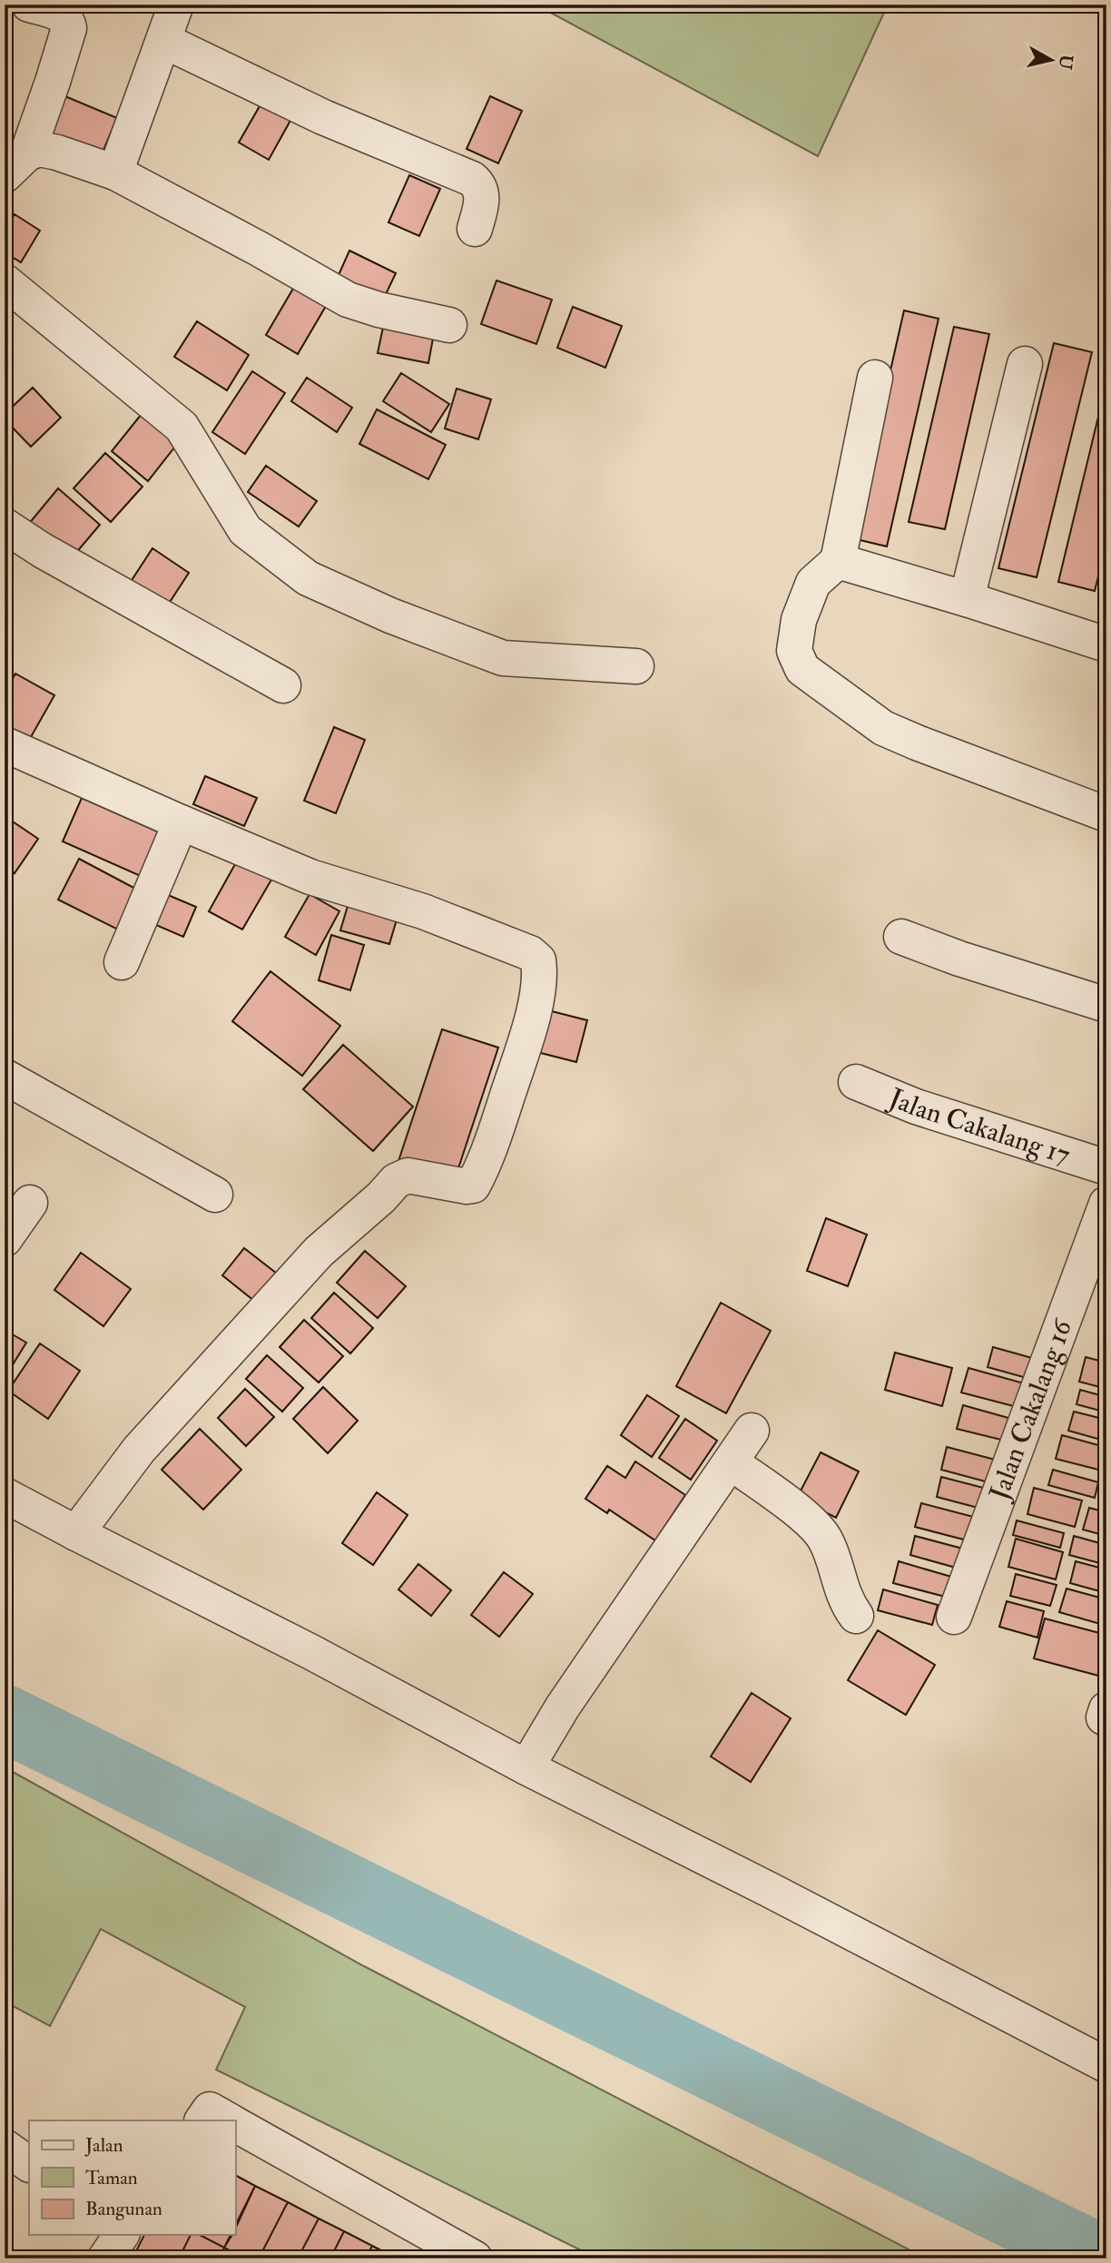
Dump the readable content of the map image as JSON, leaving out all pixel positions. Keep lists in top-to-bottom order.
{
  "streets": {
    "street": ["Jalan Cakalang 17", "Jalan Cakalang 16"]
  },
  "legend": ["Jalan", "Taman", "Bangunan"],
  "north": "right"
}
